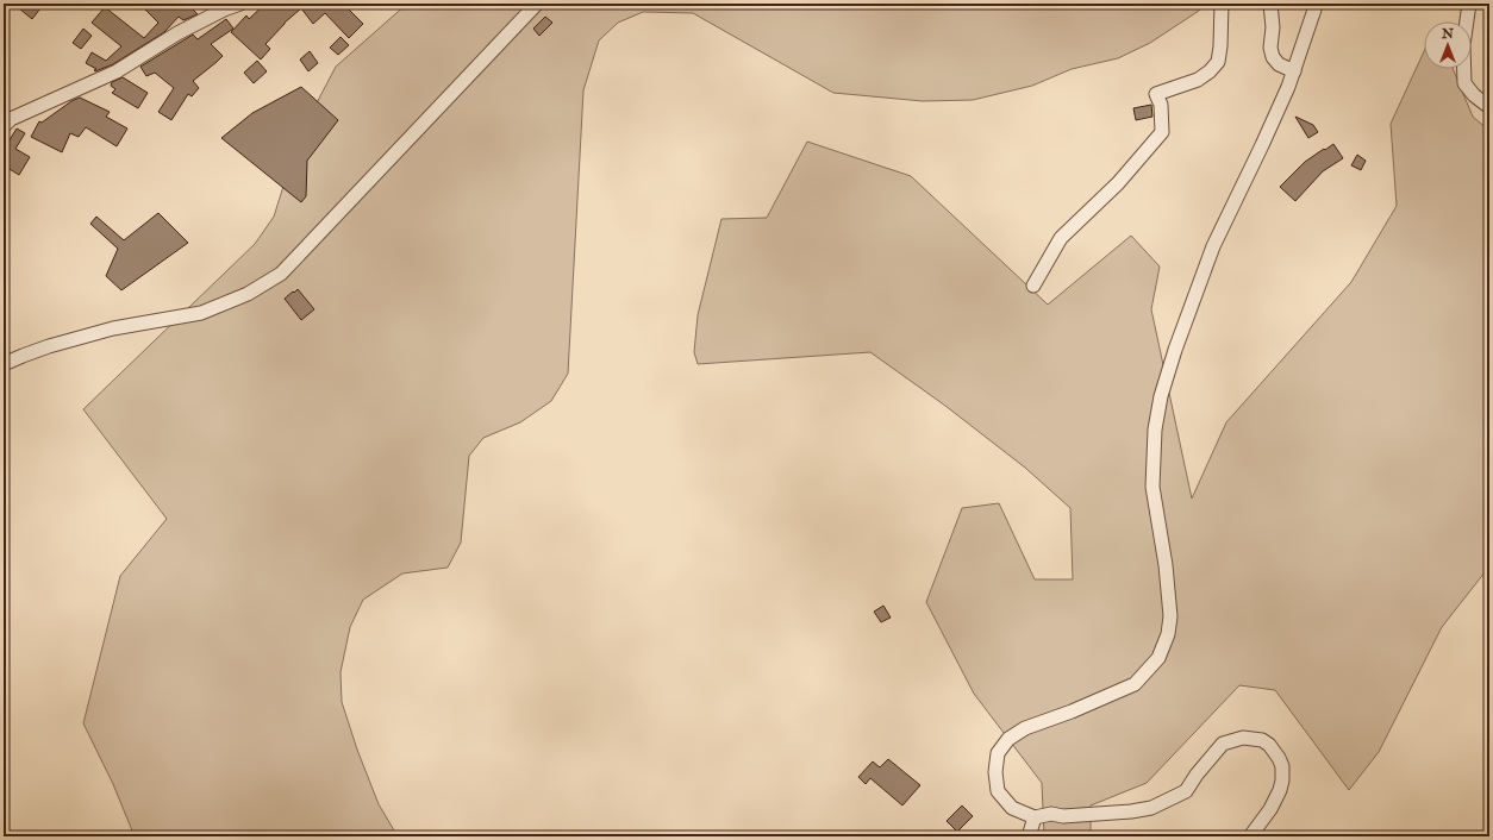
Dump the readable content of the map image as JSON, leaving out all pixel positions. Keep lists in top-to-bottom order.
{
  "north": "top"
}
